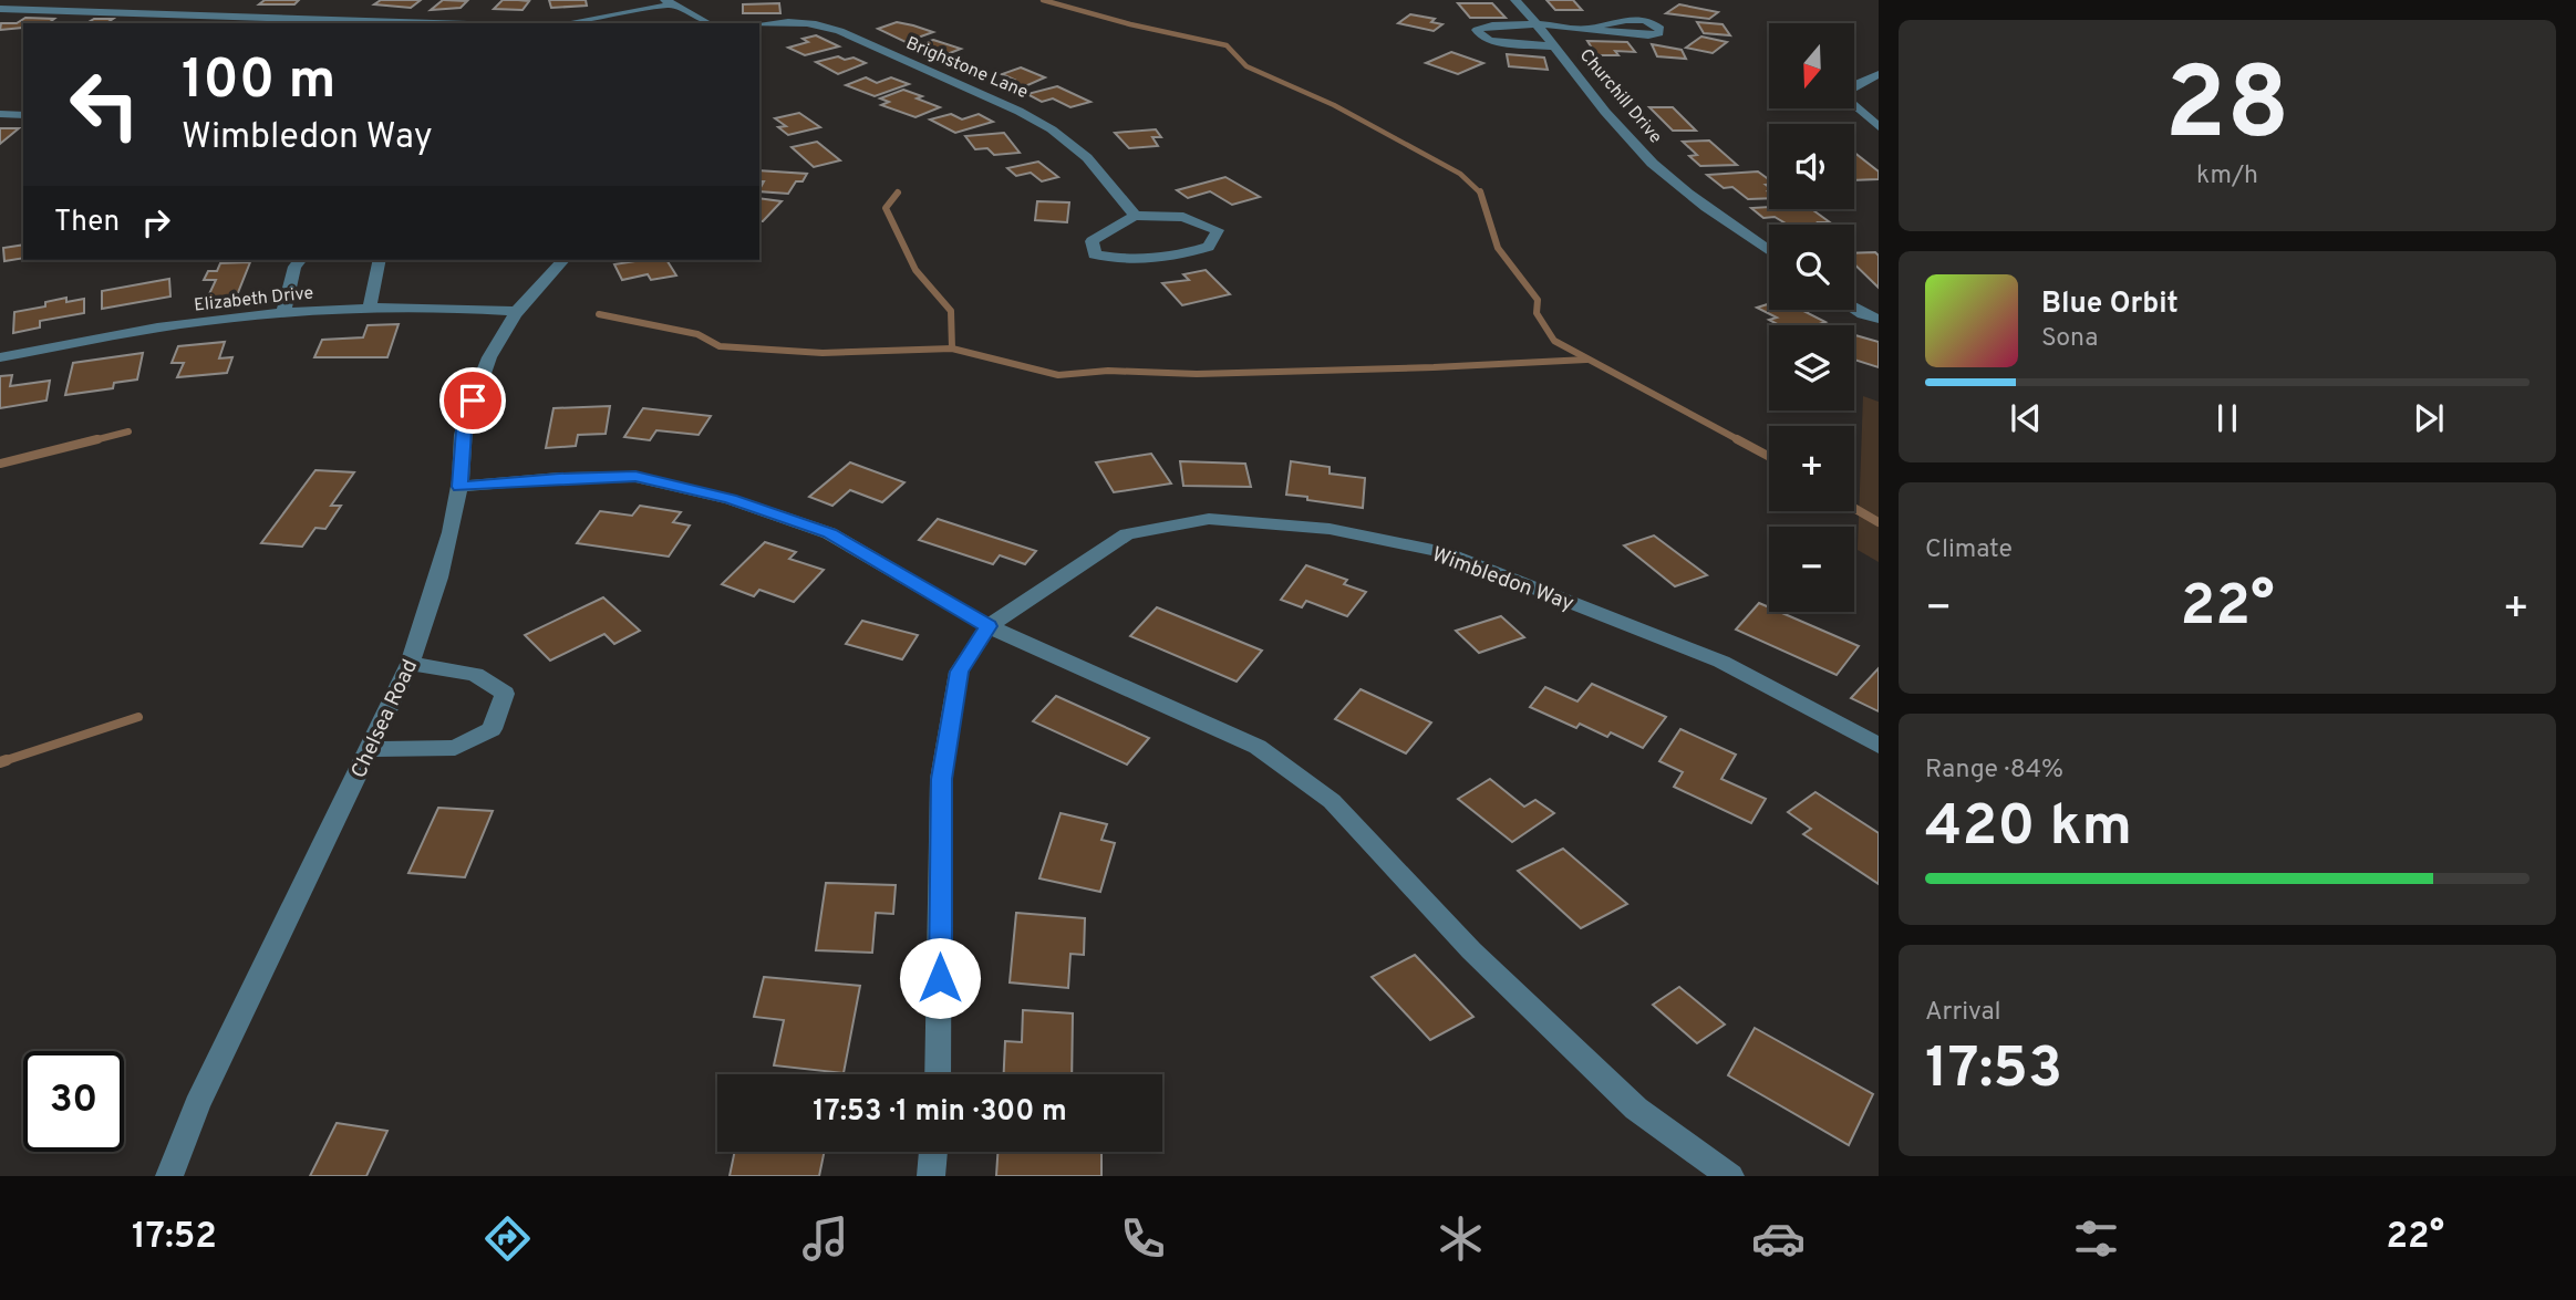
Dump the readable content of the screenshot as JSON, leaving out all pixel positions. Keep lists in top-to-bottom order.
{
  "streets": {
    "street": [
      "Brighstone Lane",
      "Churchill Drive",
      "Elizabeth Drive",
      "Wimbledon Way",
      "Chelsea Road"
    ]
  },
  "crossings": [
    ["Elizabeth Drive", "Chelsea Road"]
  ],
  "north": "bottom",
  "page": {
    "tile": [
      ["28", "km/h"],
      "Climate",
      ["Range · 84%", "420 km"],
      ["Arrival", "17:53"]
    ],
    "map_buttons": ["+", "−"],
    "turn": ["100 m", "Wimbledon Way"],
    "then": "Then",
    "song": ["Blue Orbit", "Sona"],
    "heat": ["−", "22°", "+"],
    "limit": "30",
    "trip": "17:53 · 1 min · 300 m",
    "tabs": ["17:52", "22°"]
  }
}
